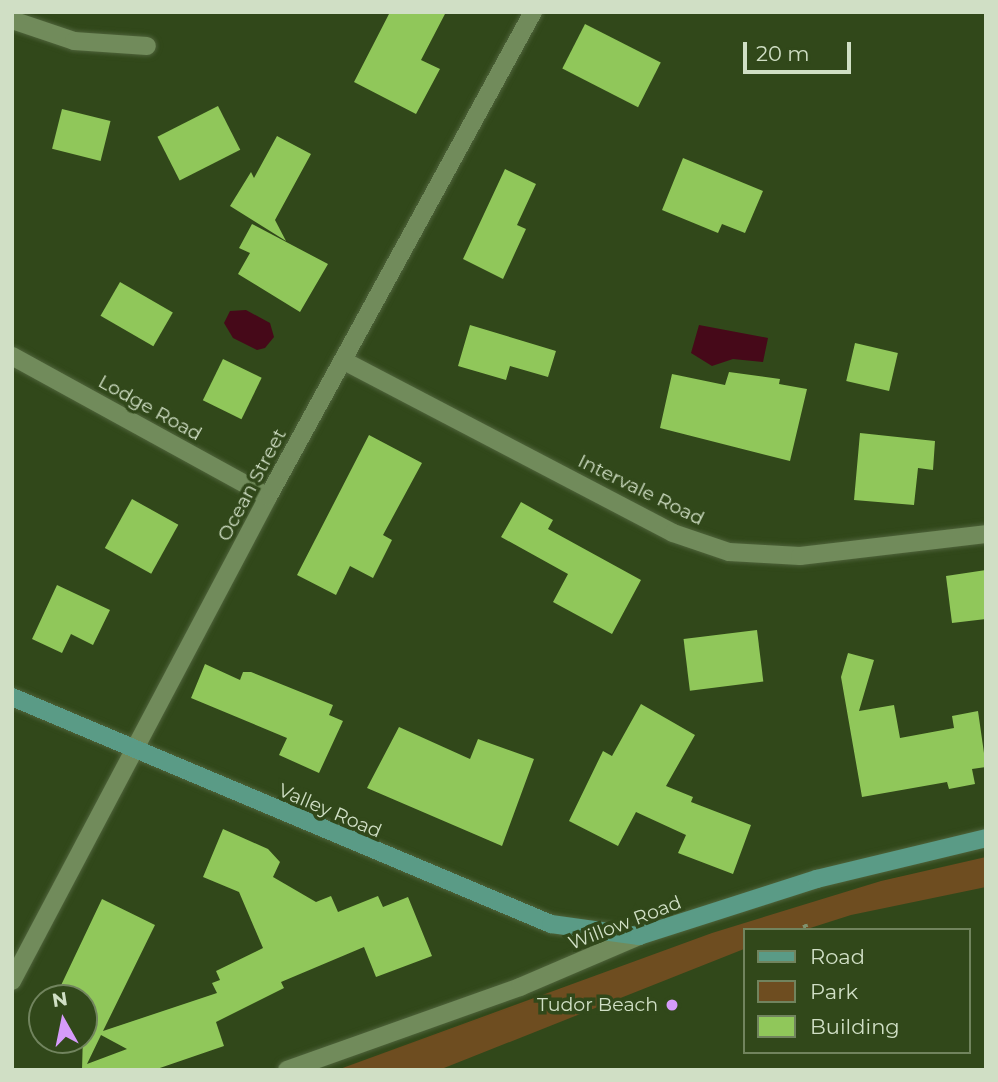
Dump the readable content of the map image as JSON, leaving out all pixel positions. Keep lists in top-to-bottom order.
{
  "streets": {
    "main road": ["Valley Road", "Willow Road"],
    "street": ["Lodge Road", "Ocean Street", "Intervale Road"]
  },
  "crossings": [
    ["Lodge Road", "Ocean Street"],
    ["Ocean Street", "Intervale Road"],
    ["Ocean Street", "Valley Road"],
    ["Valley Road", "Willow Road"]
  ],
  "places": ["Tudor Beach"],
  "legend": ["Road", "Park", "Building"],
  "scale_bar": "20 m",
  "north": "top"
}
